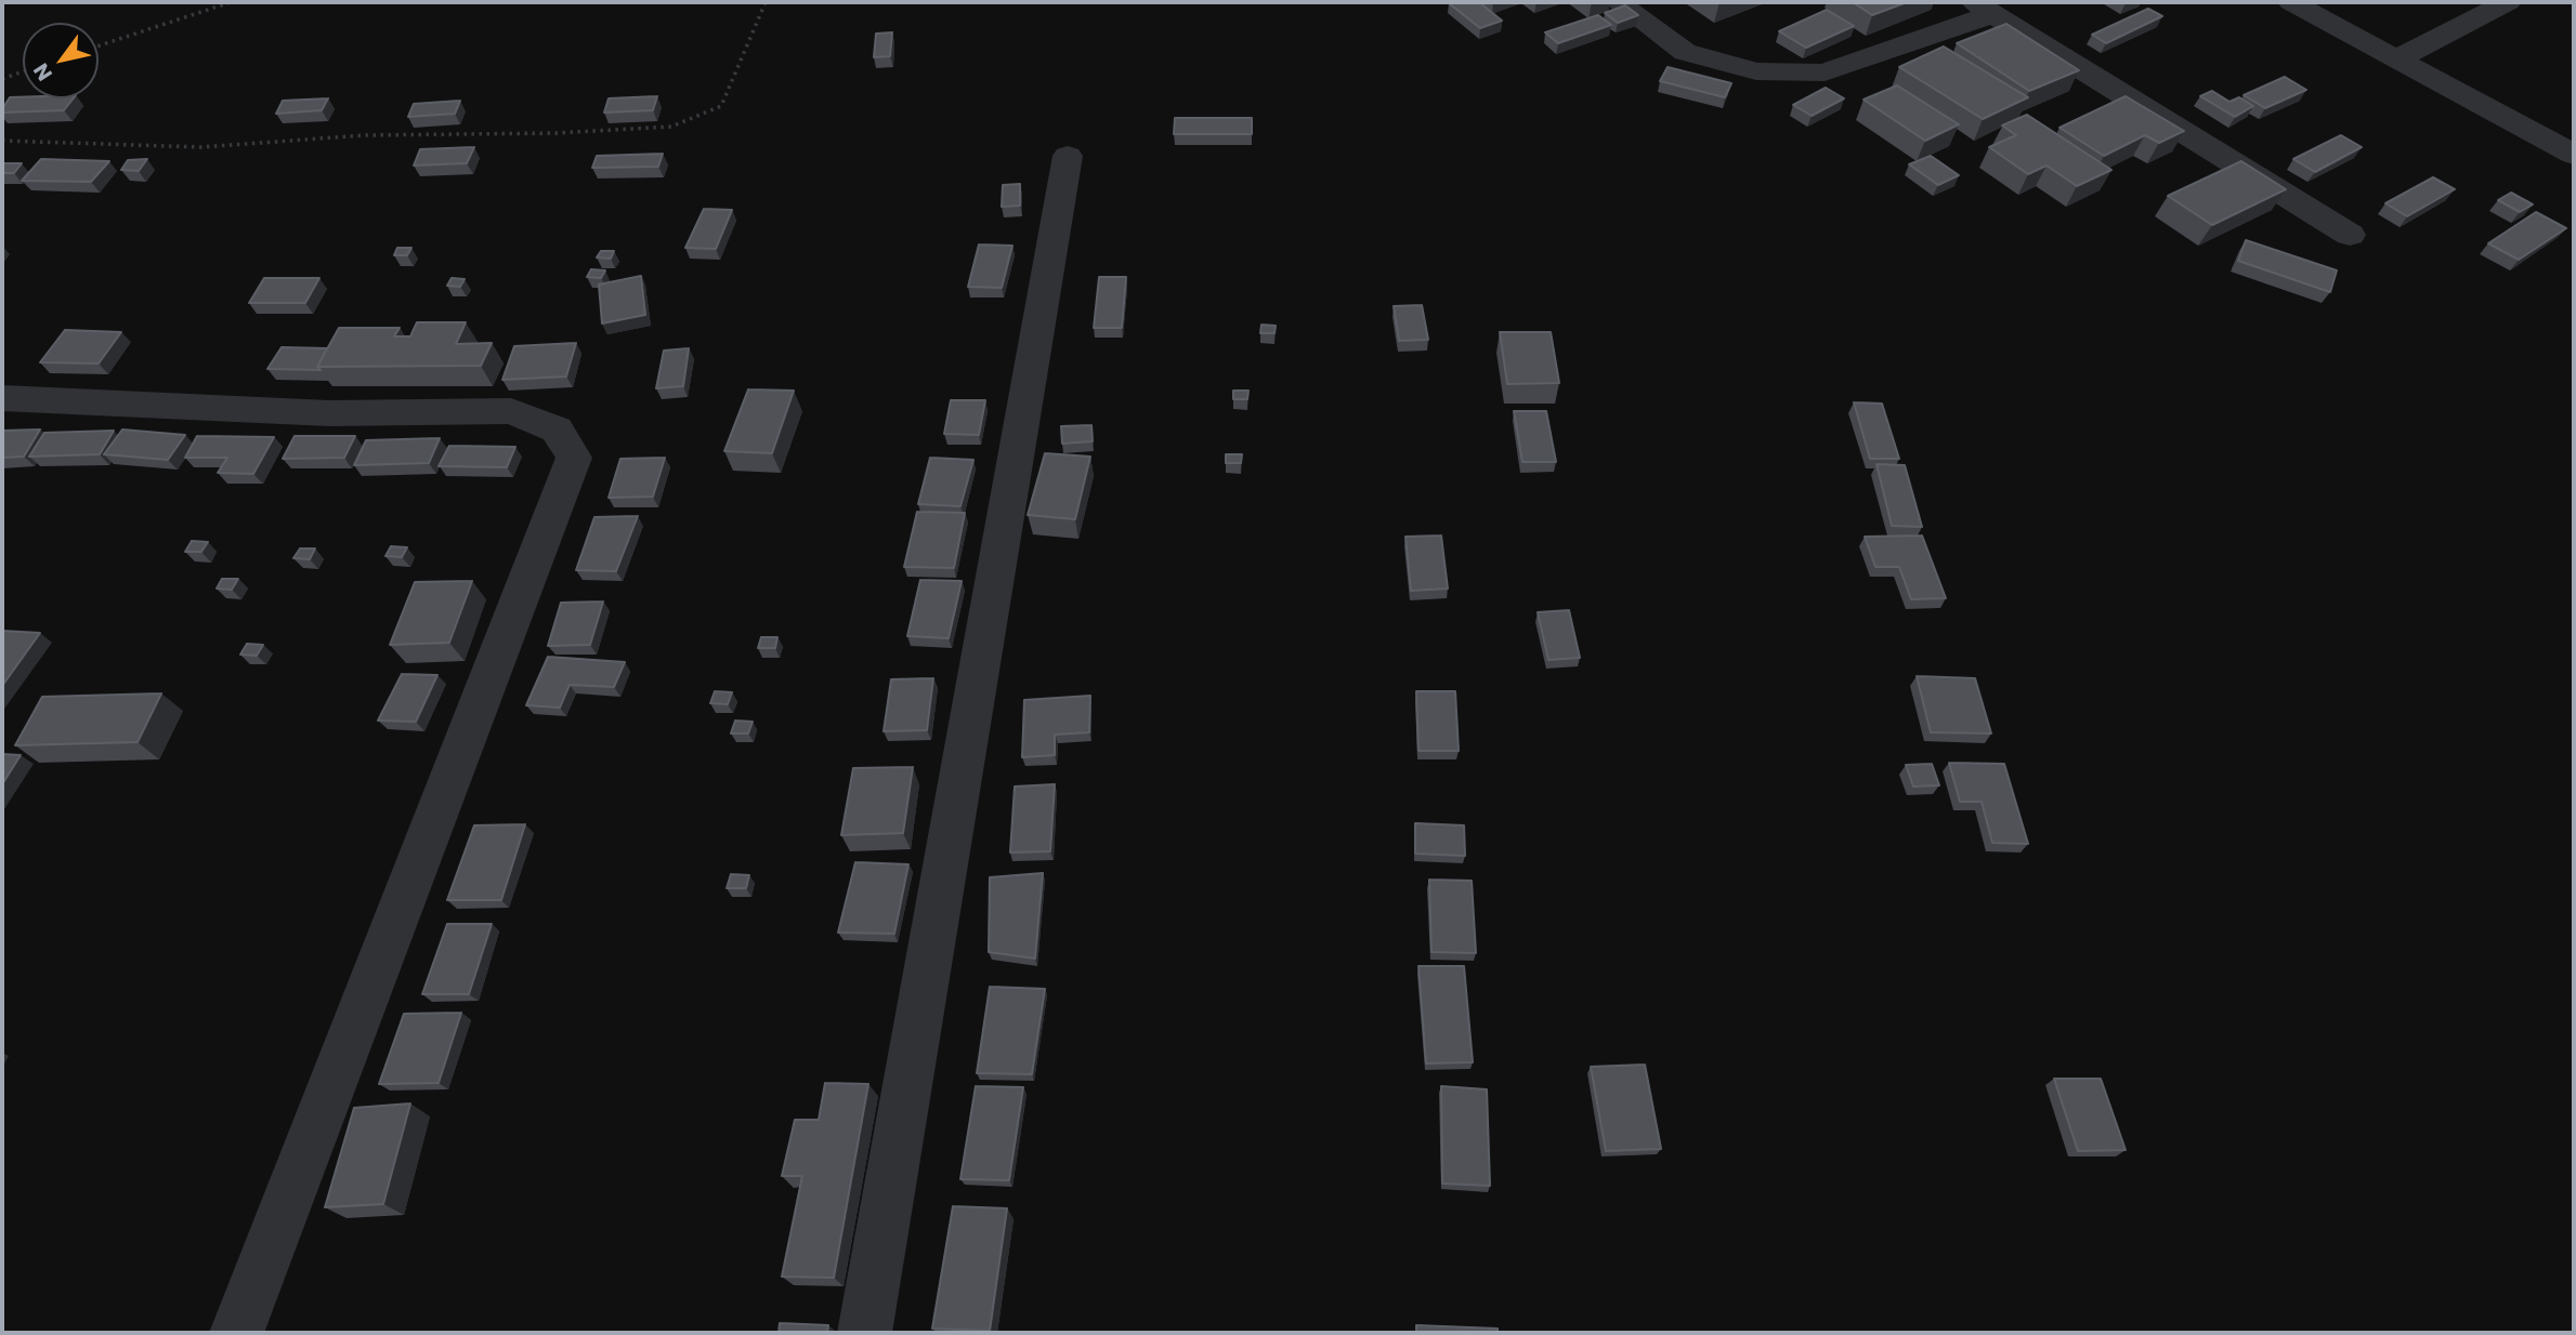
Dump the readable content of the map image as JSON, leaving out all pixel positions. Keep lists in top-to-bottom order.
{
  "north": "bottom left"
}
